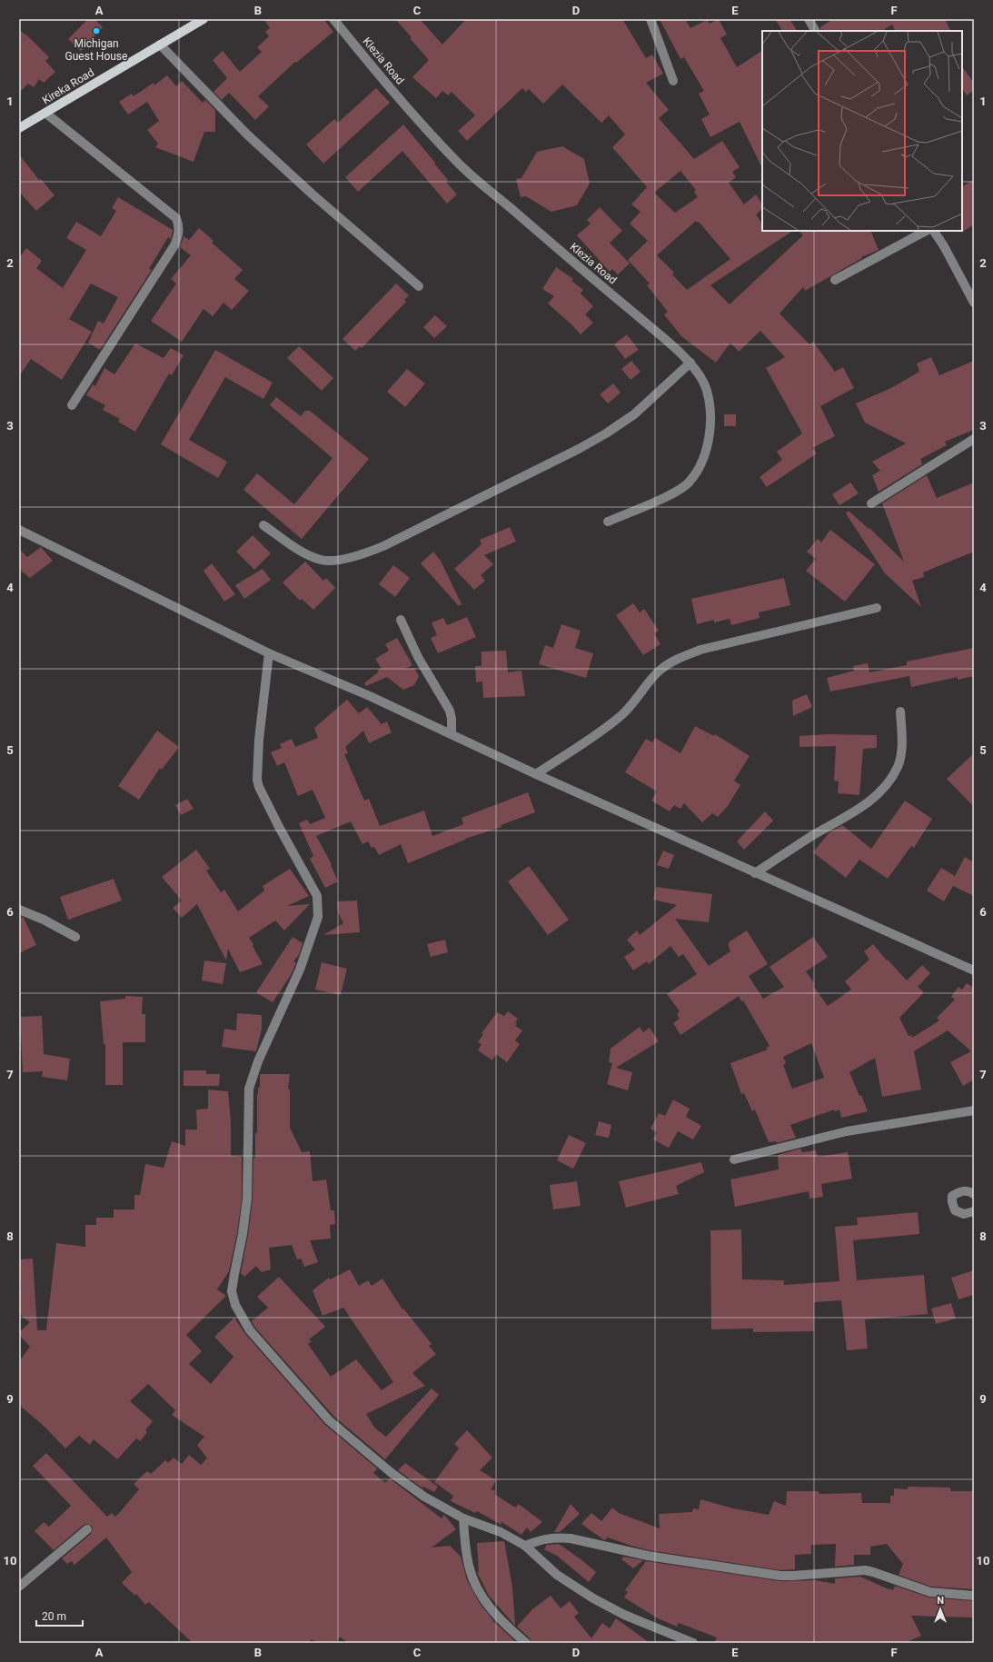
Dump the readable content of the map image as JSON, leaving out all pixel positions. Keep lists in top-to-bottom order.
{
  "streets": {
    "main road": ["Kireka Road"],
    "street": ["Klezia Road"]
  },
  "places": ["Michigan Guest House"],
  "scale_bar": "20 m",
  "north": "top",
  "grid": {
    "columns": [
      "A",
      "B",
      "C",
      "D",
      "E",
      "F"
    ],
    "rows": [
      "1",
      "2",
      "3",
      "4",
      "5",
      "6",
      "7",
      "8",
      "9",
      "10"
    ]
  }
}
